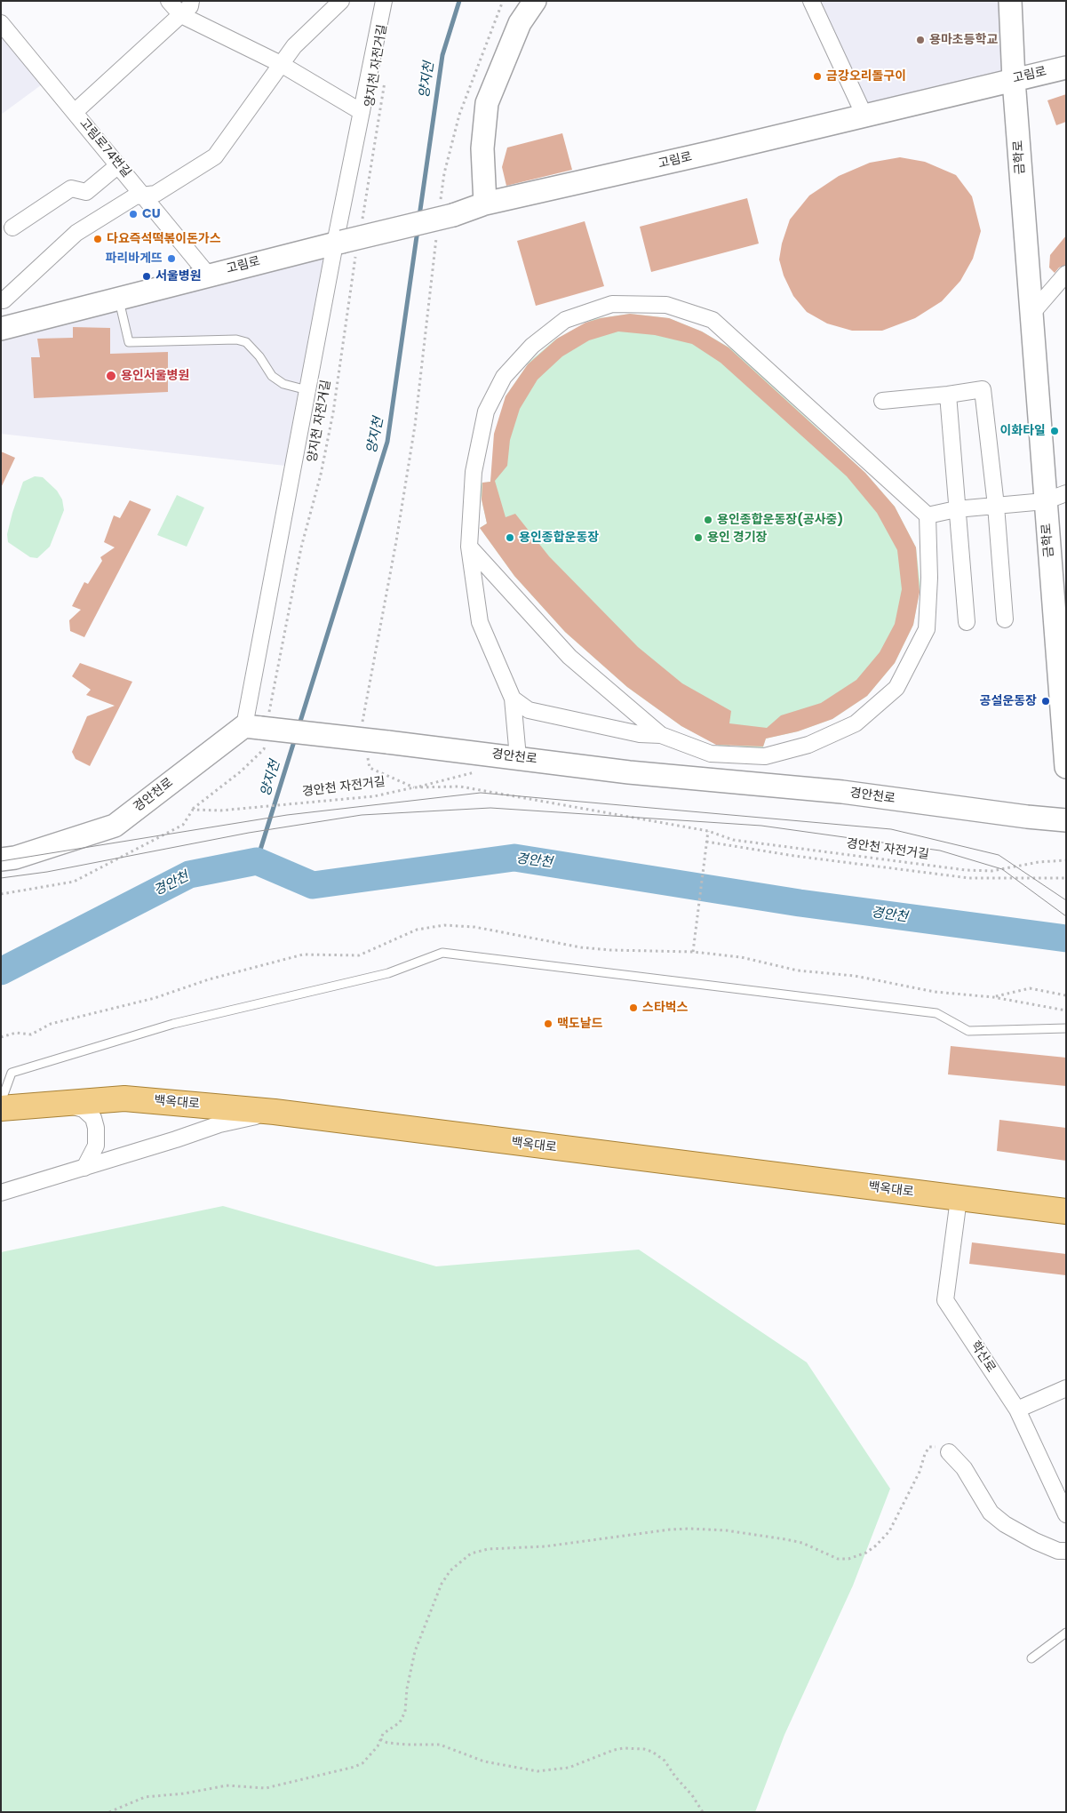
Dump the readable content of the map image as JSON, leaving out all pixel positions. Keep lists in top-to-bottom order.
{
  "streets": {
    "main road": ["백옥대로"],
    "street": [
      "고림로",
      "고림로74번길",
      "금학로",
      "경안천로",
      "학산로"
    ],
    "path": ["양지천 자전거길", "경안천 자전거길"]
  },
  "crossings": [
    ["양지천 자전거길", "고림로"],
    ["양지천 자전거길", "경안천로"],
    ["양지천 자전거길", "경안천 자전거길"],
    ["고림로", "고림로74번길"],
    ["고림로", "금학로"],
    ["백옥대로", "학산로"]
  ],
  "water": ["양지천", "경안천"],
  "places": [
    "용마초등학교",
    "금강오리돌구이",
    "CU",
    "다요즉석떡볶이돈가스",
    "파리바게뜨",
    "서울병원",
    "용인서울병원",
    "이화타일",
    "용인종합운동장(공사중)",
    "용인종합운동장",
    "용인 경기장",
    "공설운동장",
    "스타벅스",
    "맥도날드"
  ]
}
